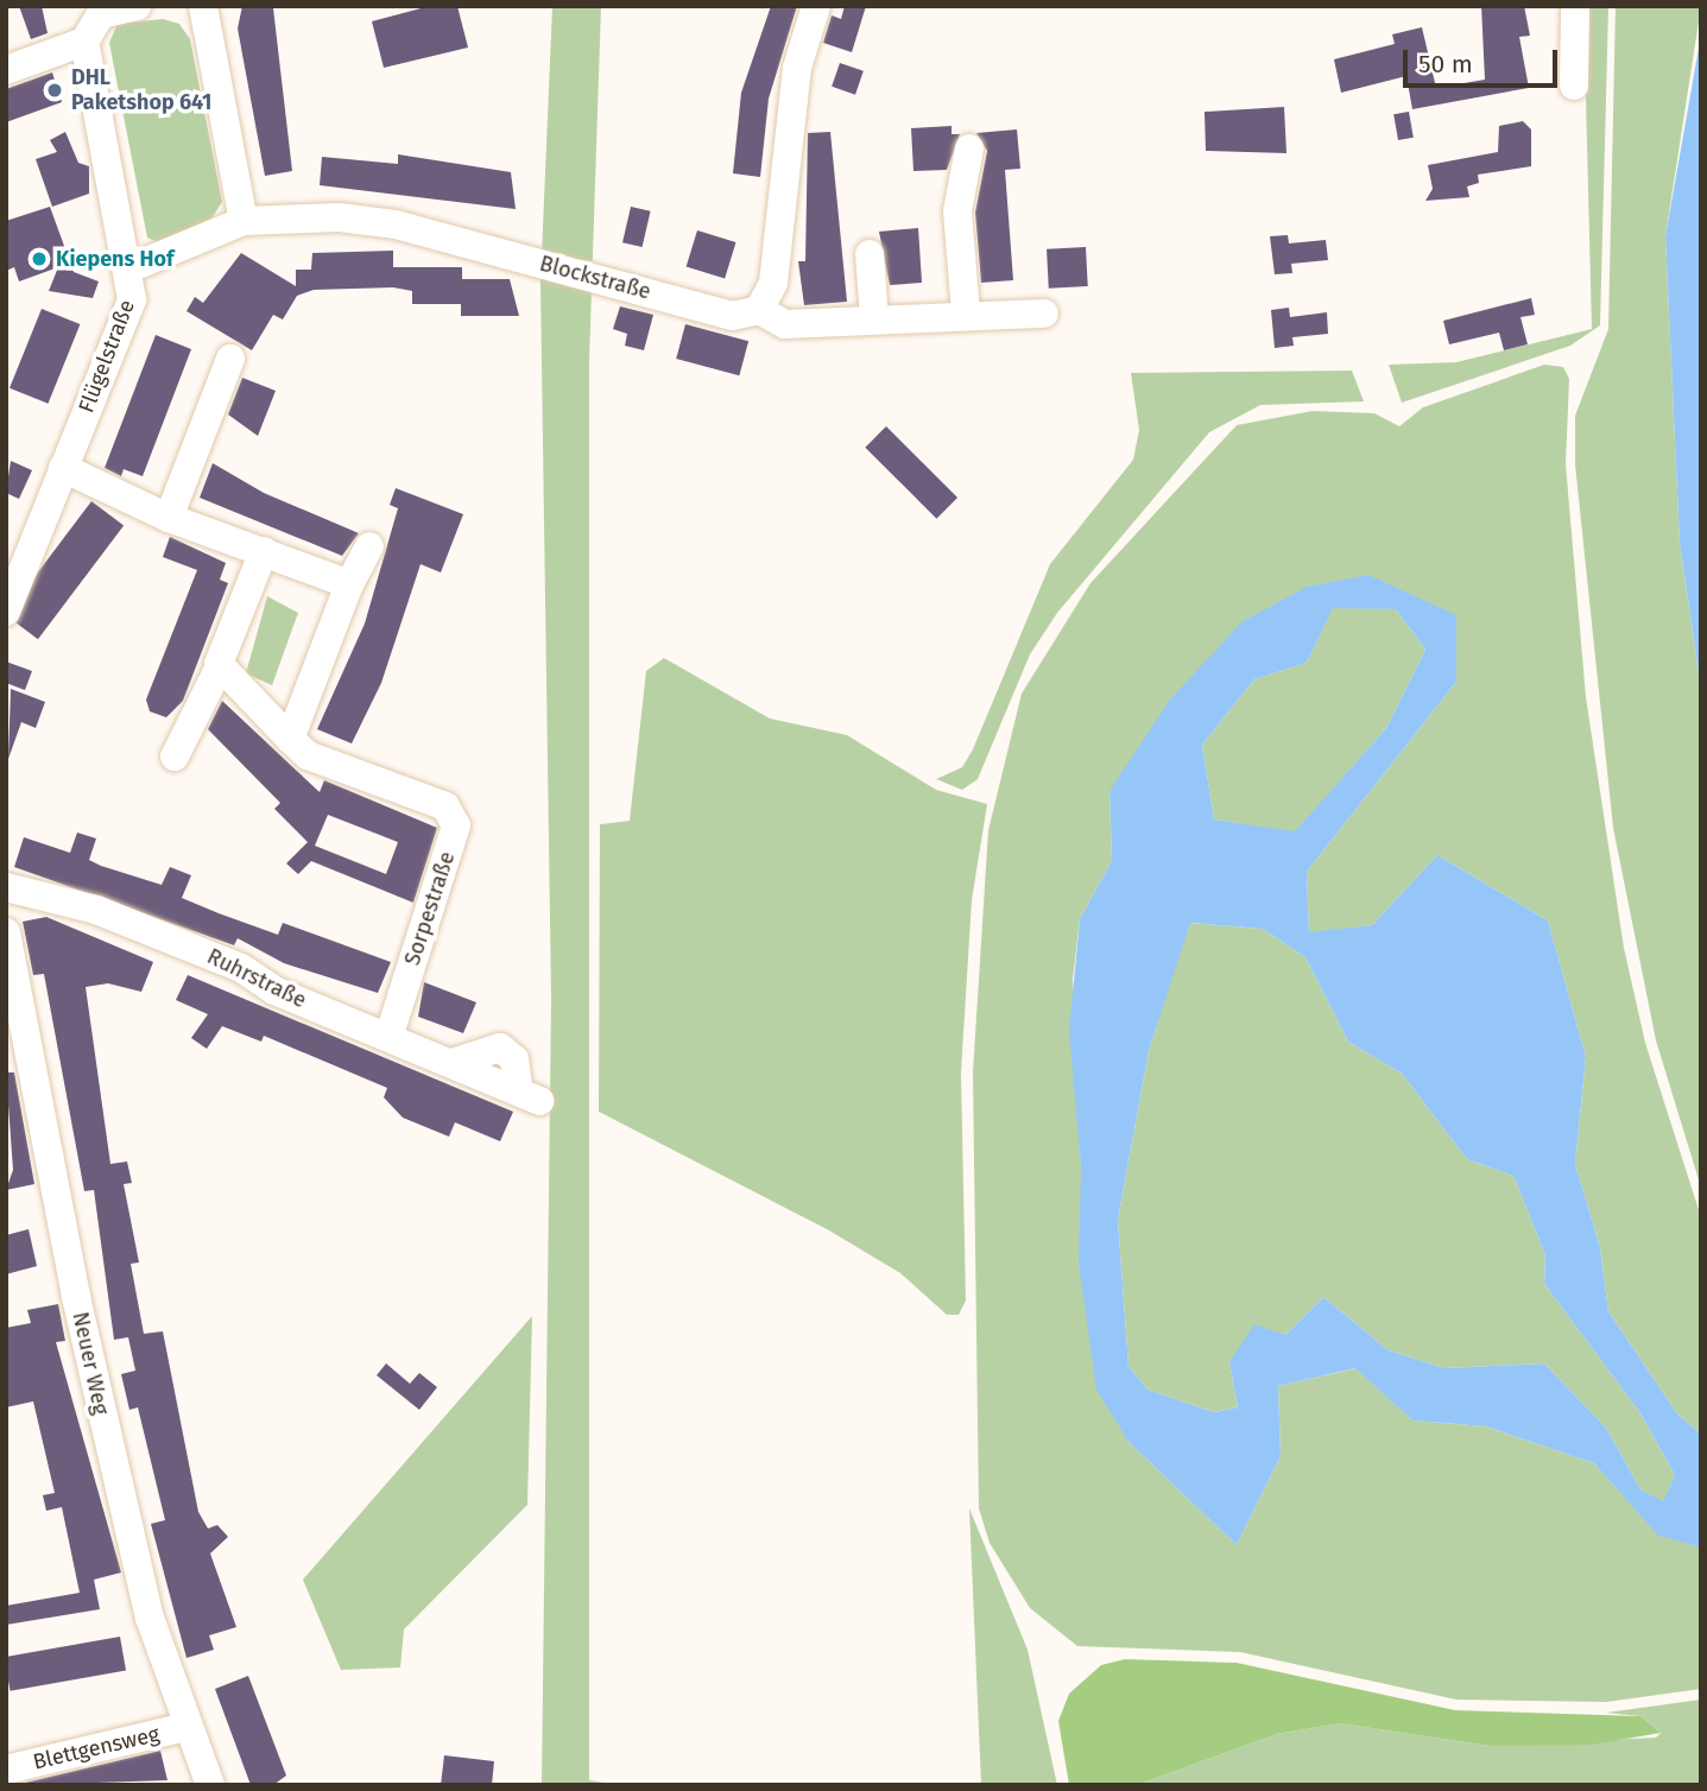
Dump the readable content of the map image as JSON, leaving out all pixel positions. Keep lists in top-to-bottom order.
{
  "streets": {
    "street": [
      "Blockstraße",
      "Flügelstraße",
      "Sorpestraße",
      "Ruhrstraße",
      "Neuer Weg",
      "Blettgensweg"
    ]
  },
  "crossings": [
    ["Blockstraße", "Flügelstraße"],
    ["Sorpestraße", "Ruhrstraße"],
    ["Neuer Weg", "Blettgensweg"]
  ],
  "places": ["DHL Paketshop 641", "Kiepens Hof"],
  "scale_bar": "50 m"
}
